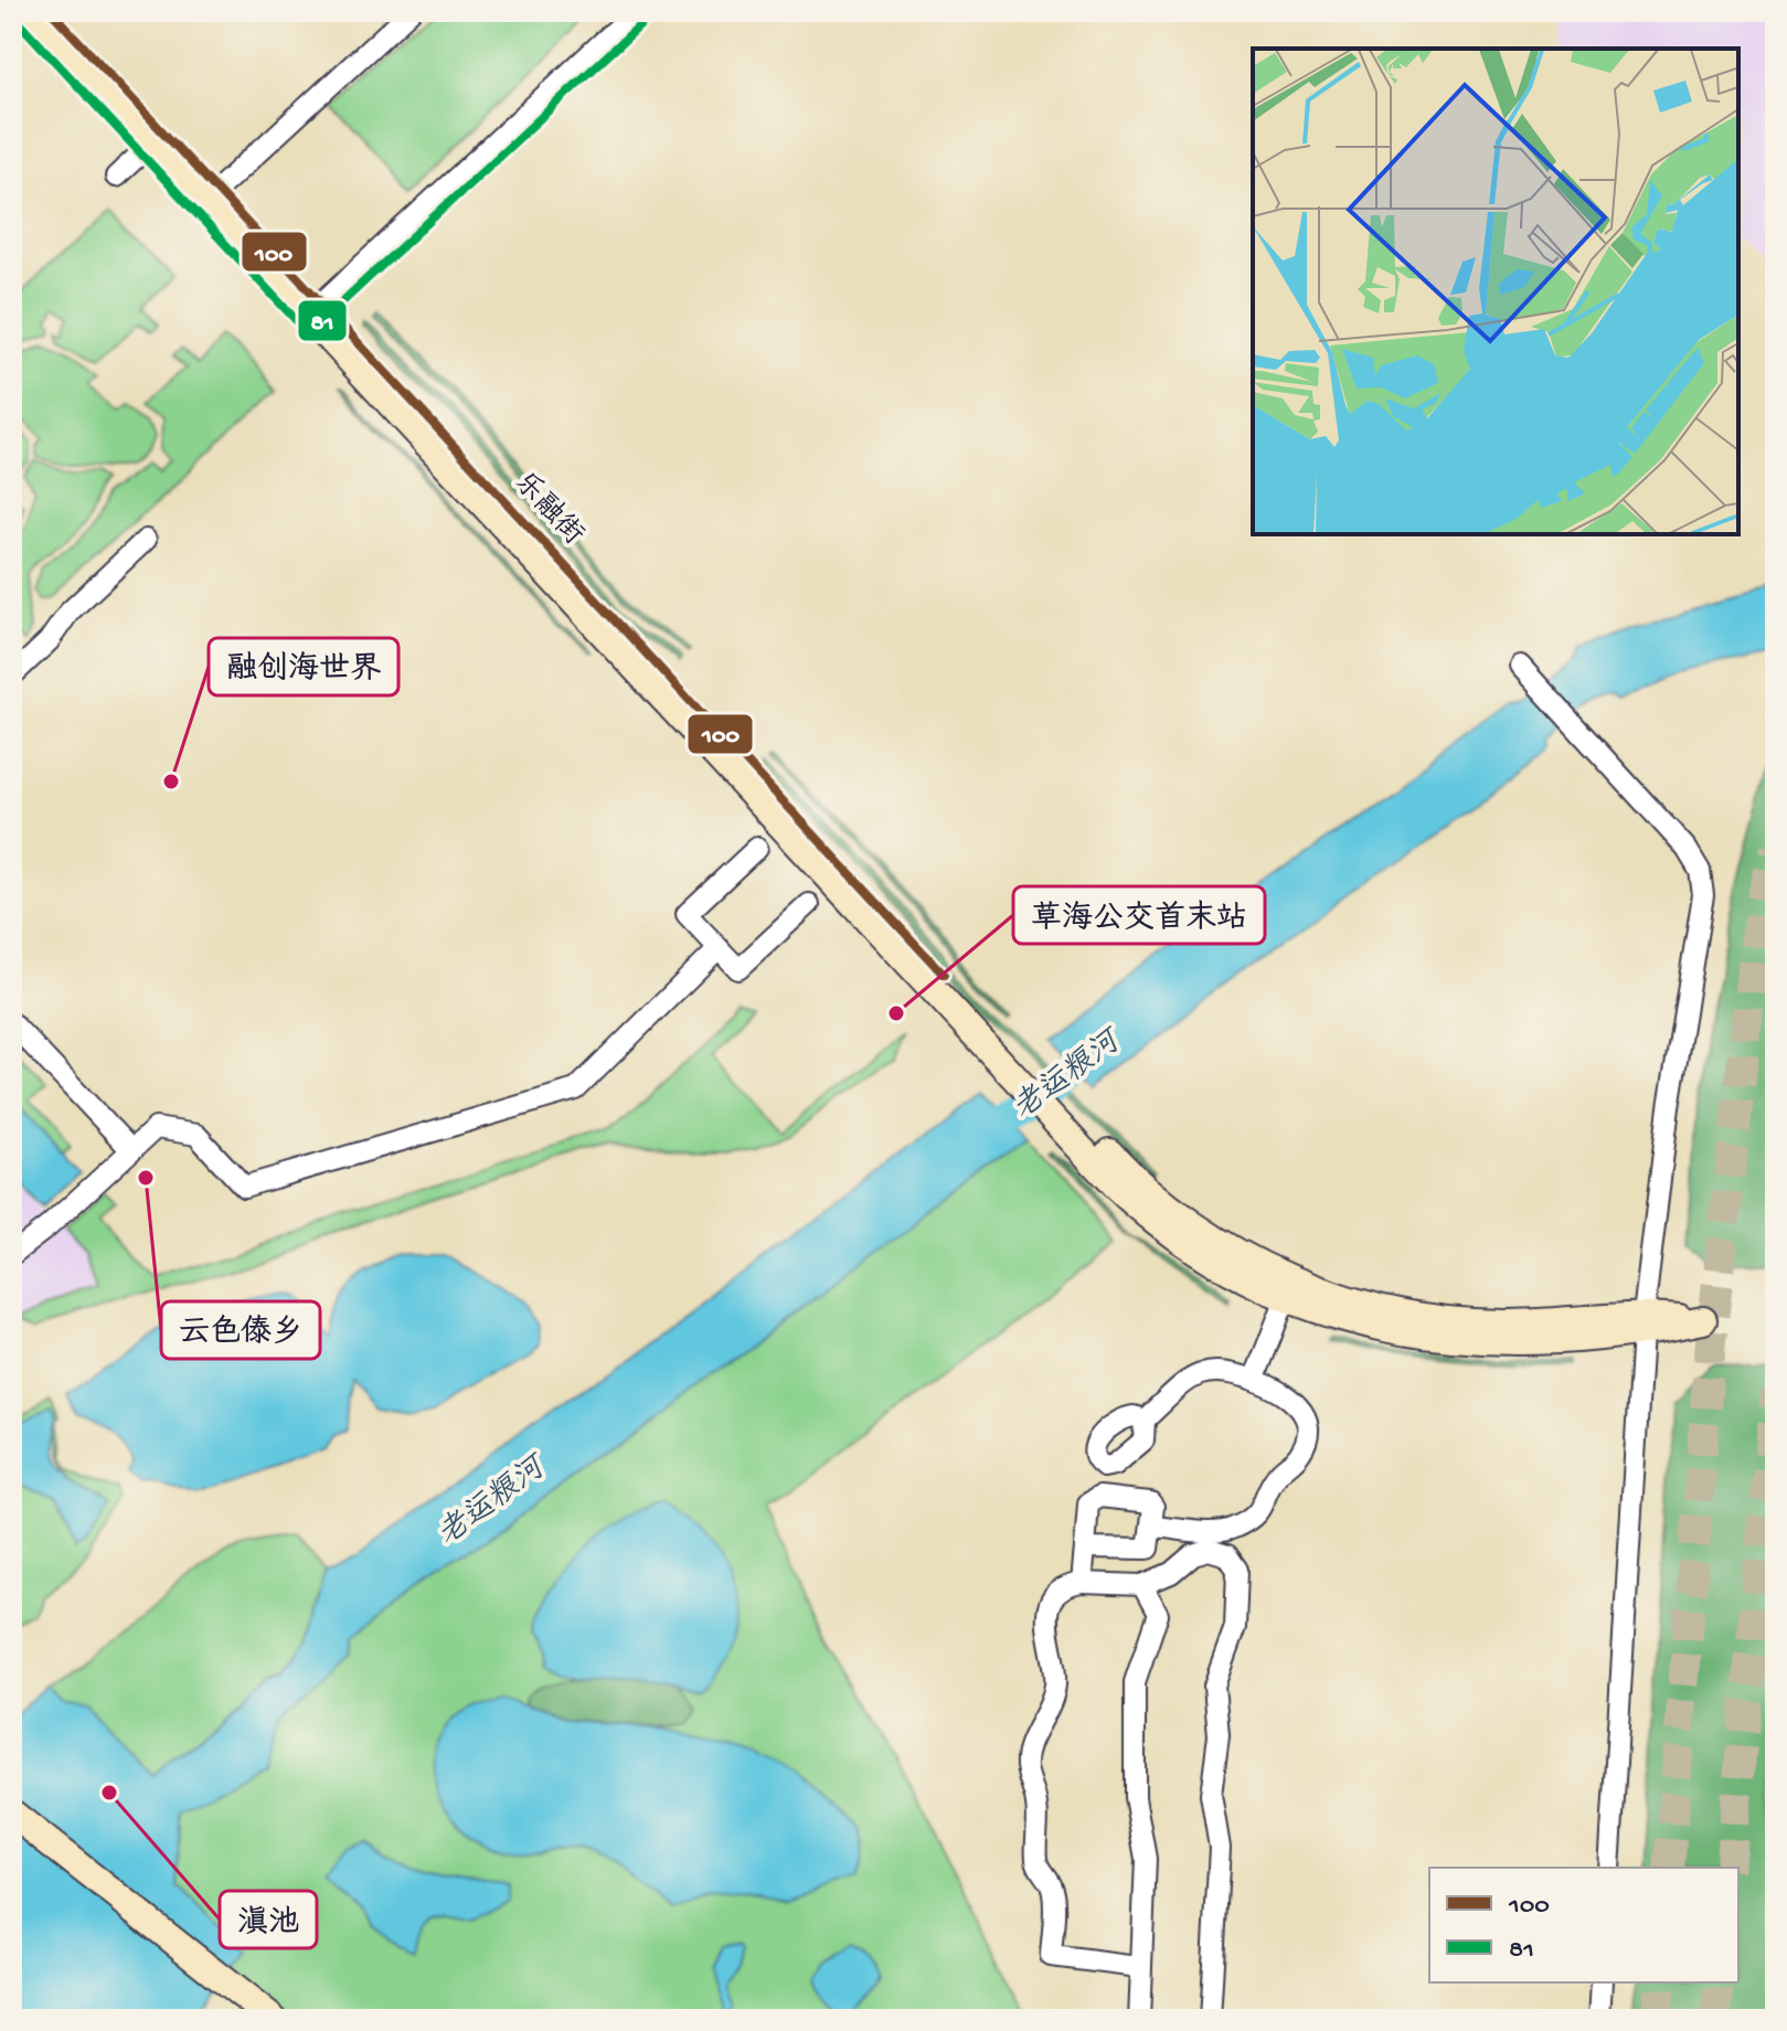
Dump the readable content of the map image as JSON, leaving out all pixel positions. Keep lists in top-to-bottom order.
{
  "streets": {
    "street": ["乐融街"]
  },
  "water": ["老运粮河"],
  "places": [
    "融创海世界",
    "草海公交首末站",
    "云色傣乡",
    "滇池"
  ],
  "lines": ["transit line 100", "transit line 81"],
  "legend": ["100", "81"]
}
